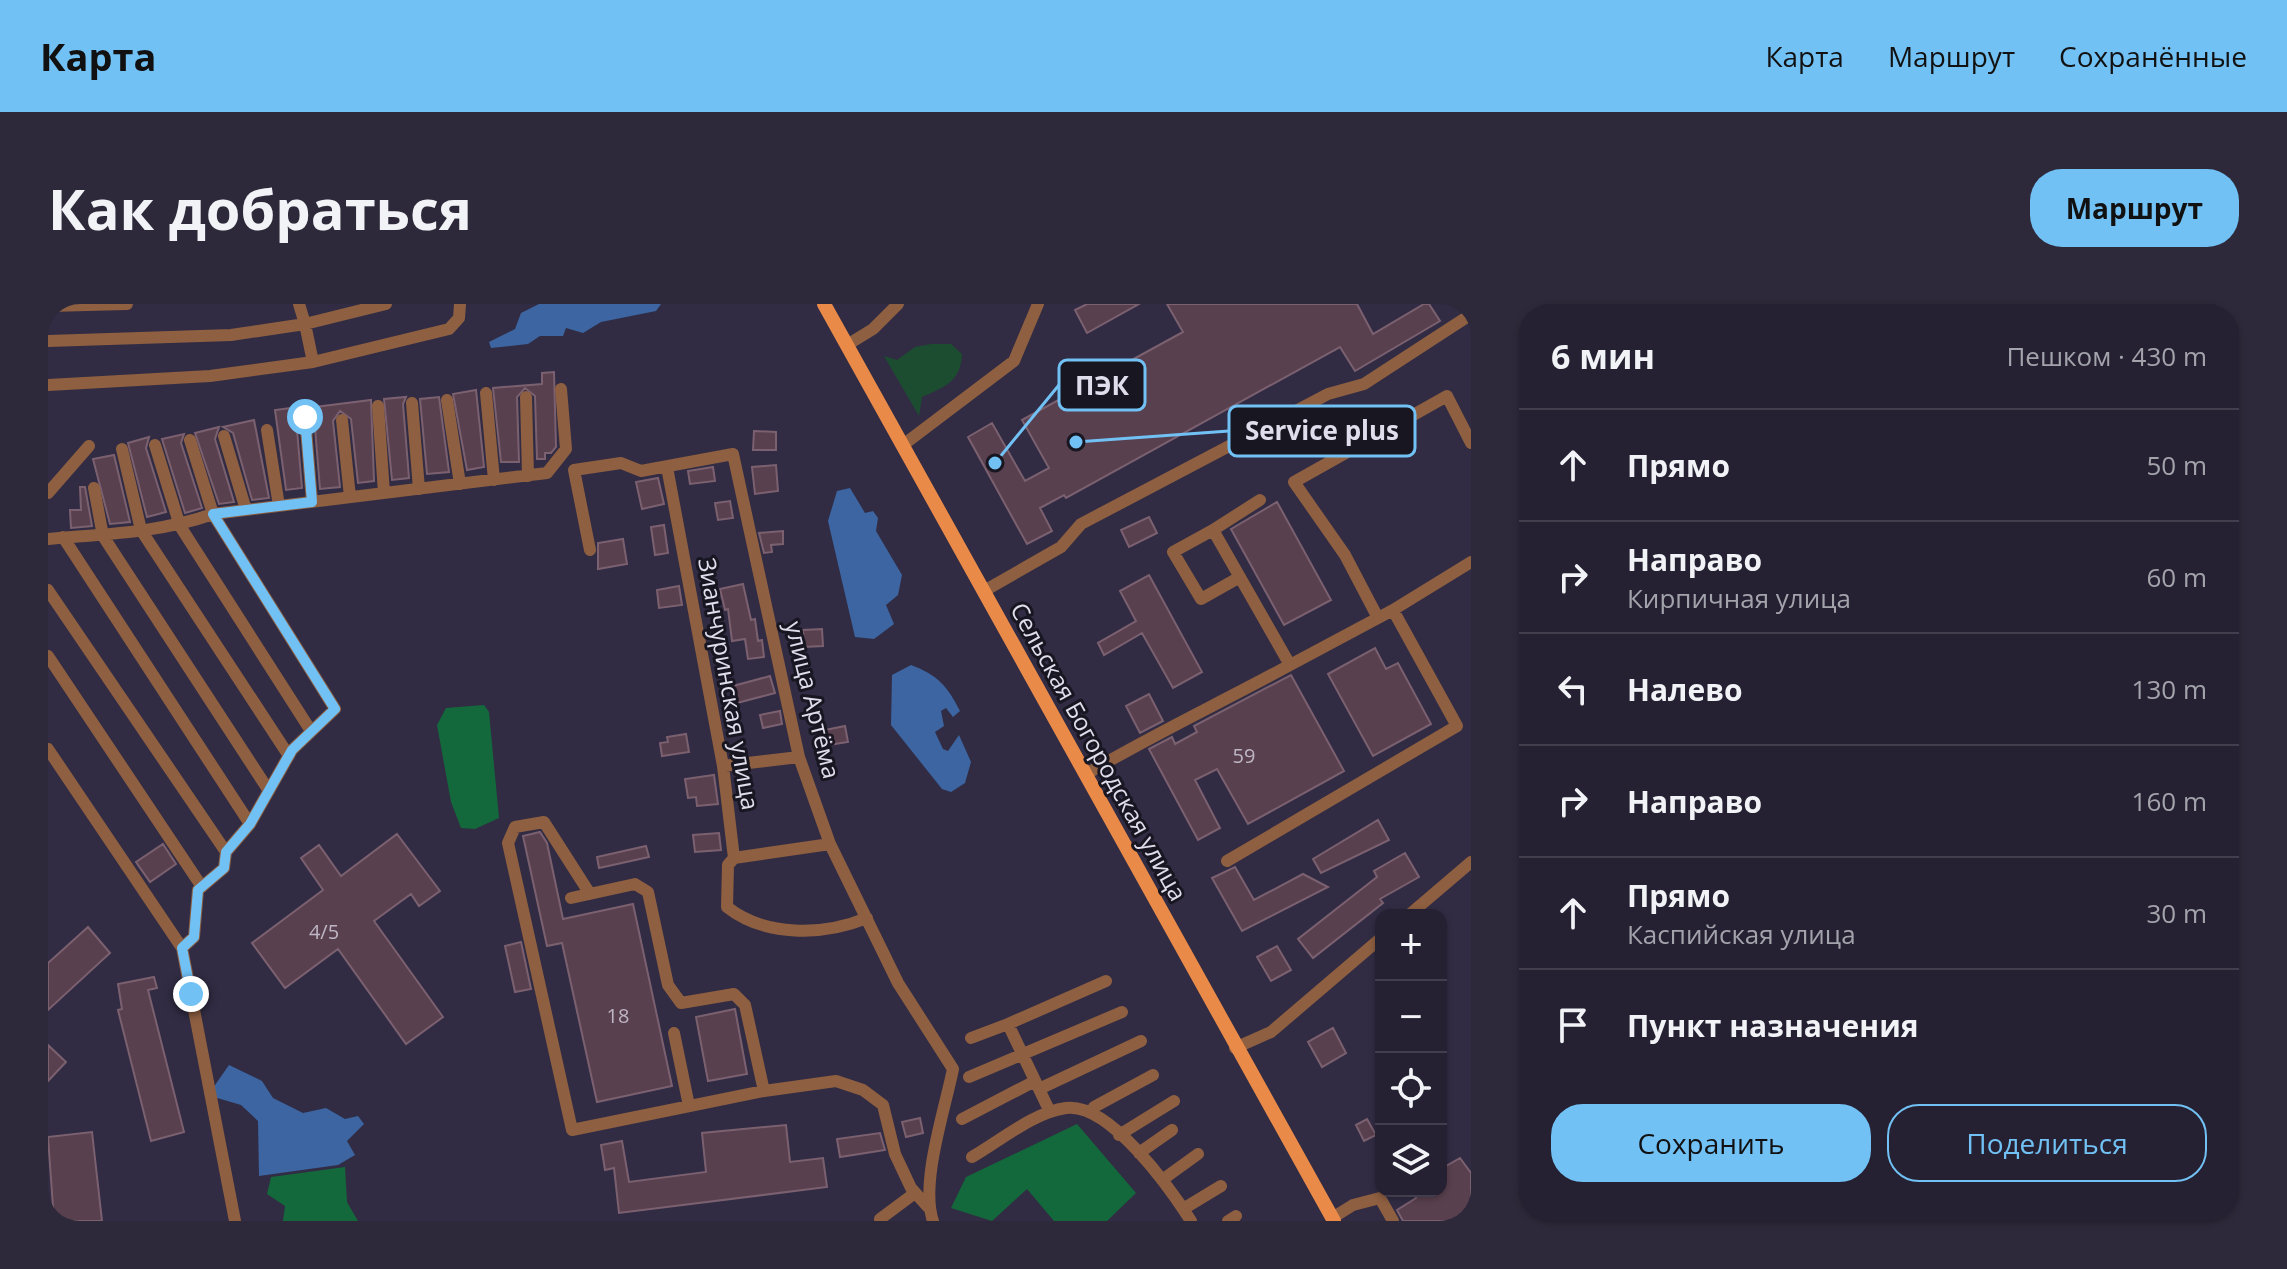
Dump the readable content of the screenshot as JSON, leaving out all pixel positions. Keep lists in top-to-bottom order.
{
  "streets": {
    "main road": ["Сельская Богородская улица"],
    "street": ["Зианчуринская улица", "улица Артёма"]
  },
  "crossings": [
    ["Зианчуринская улица", "улица Артёма"]
  ],
  "places": ["Service plus", "ПЭК"],
  "house_numbers": ["59", "4/5", "18"],
  "page": {
    "header": "Карта",
    "nav": ["Карта", "Маршрут", "Сохранённые"],
    "buttons": [
      "Маршрут",
      ["Сохранить", "Поделиться"]
    ],
    "title": "Как добраться",
    "heading": ["6 мин", "Пешком · 430 m"],
    "list": [
      ["Прямо", "50 m"],
      ["Направо", "Кирпичная улица", "60 m"],
      ["Налево", "130 m"],
      ["Направо", "160 m"],
      ["Прямо", "Каспийская улица", "30 m"],
      "Пункт назначения"
    ],
    "map_buttons": ["+", "−"]
  }
}
